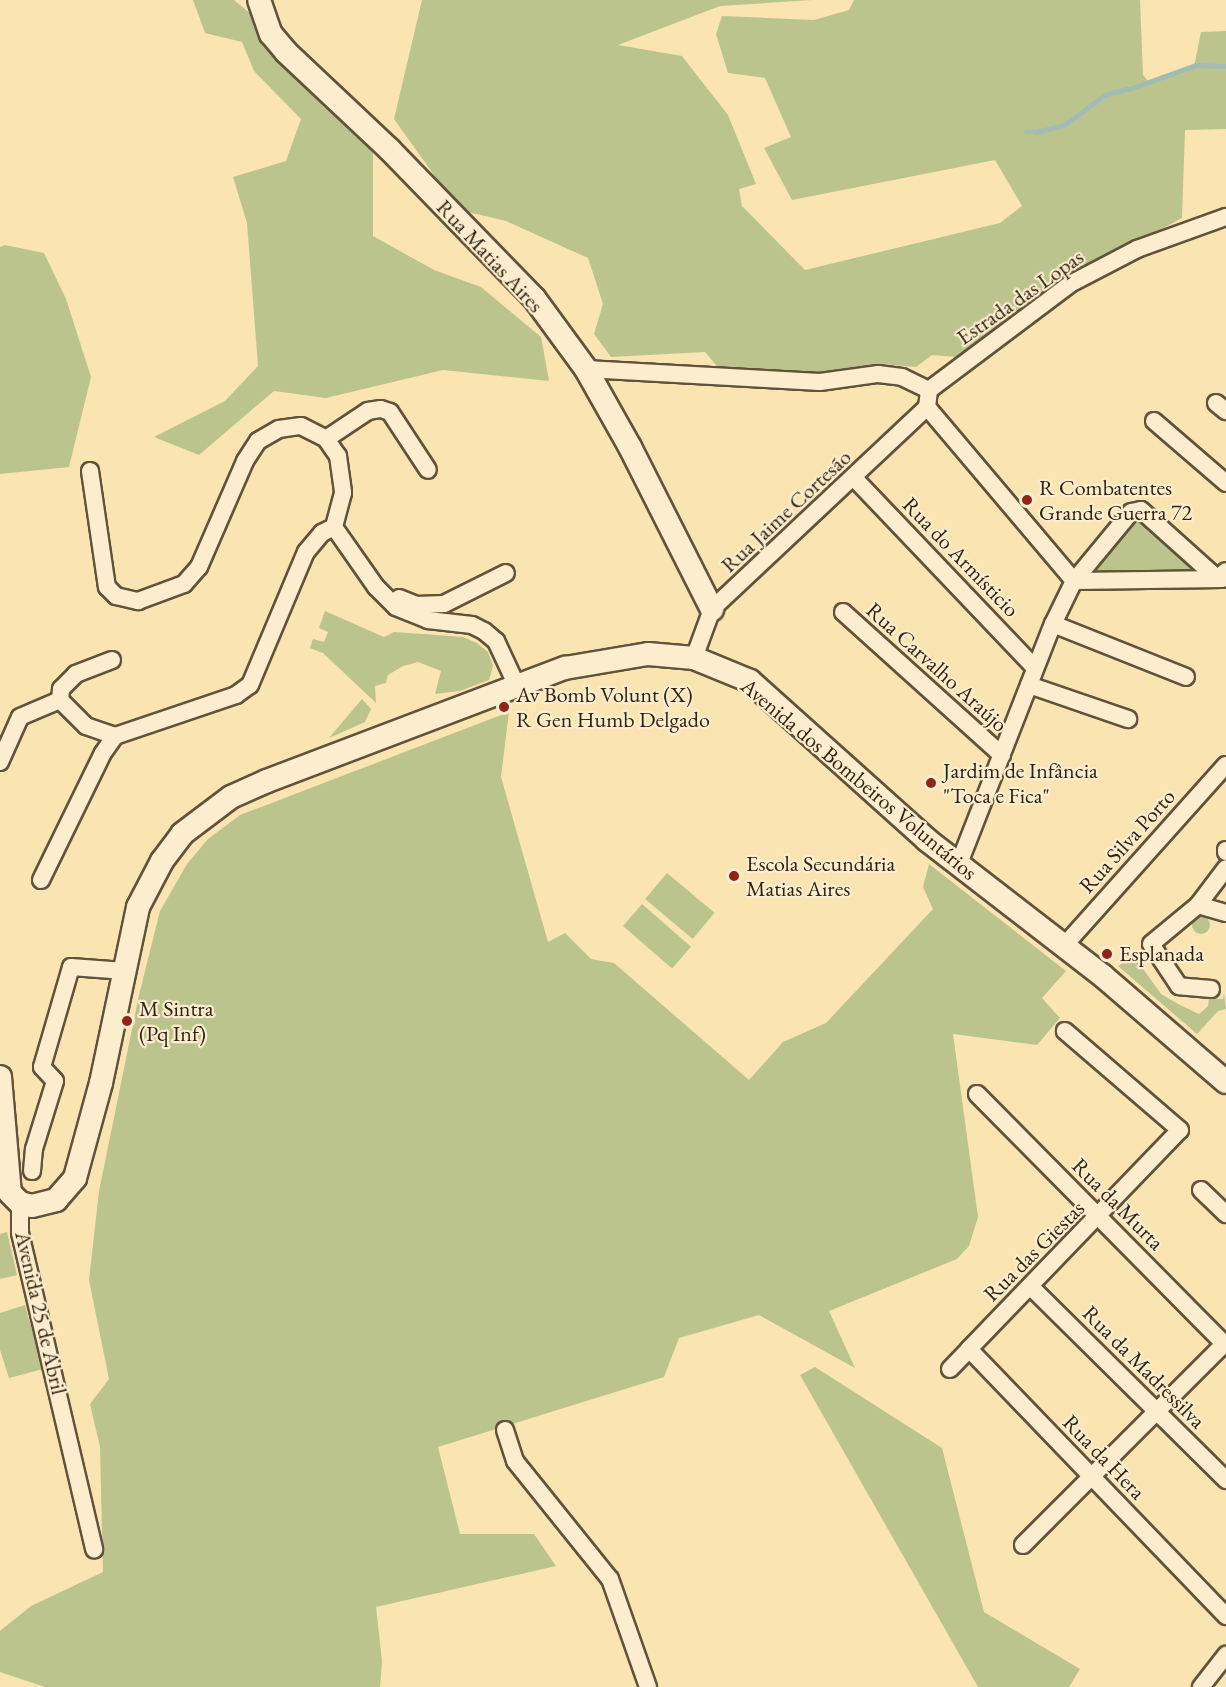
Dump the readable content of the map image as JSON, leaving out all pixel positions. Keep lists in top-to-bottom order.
{
  "streets": {
    "street": [
      "Rua Matias Aires",
      "Estrada das Lopas",
      "Rua Jaime Cortesão",
      "Rua do Armísticio",
      "Rua Carvalho Araújo",
      "Avenida dos Bombeiros Voluntários",
      "Rua Silva Porto",
      "Rua da Murta",
      "Rua das Giestas",
      "Avenida 25 de Abril",
      "Rua da Madressilva",
      "Rua da Hera"
    ]
  },
  "crossings": [
    ["Rua Matias Aires", "Rua Jaime Cortesão"],
    ["Rua Jaime Cortesão", "Rua do Armísticio"],
    ["Rua Jaime Cortesão", "Avenida dos Bombeiros Voluntários"],
    ["Avenida dos Bombeiros Voluntários", "Rua Silva Porto"],
    ["Avenida dos Bombeiros Voluntários", "Avenida 25 de Abril"],
    ["Rua da Murta", "Rua das Giestas"],
    ["Rua das Giestas", "Rua da Madressilva"],
    ["Rua das Giestas", "Rua da Hera"]
  ],
  "places": [
    "R Combatentes Grande Guerra 72",
    "Av Bomb Volunt (X) R Gen Humb Delgado",
    "Jardim de Infância \"Toca e Fica\"",
    "Escola Secundária Matias Aires",
    "Esplanada",
    "M Sintra (Pq Inf)"
  ]
}
